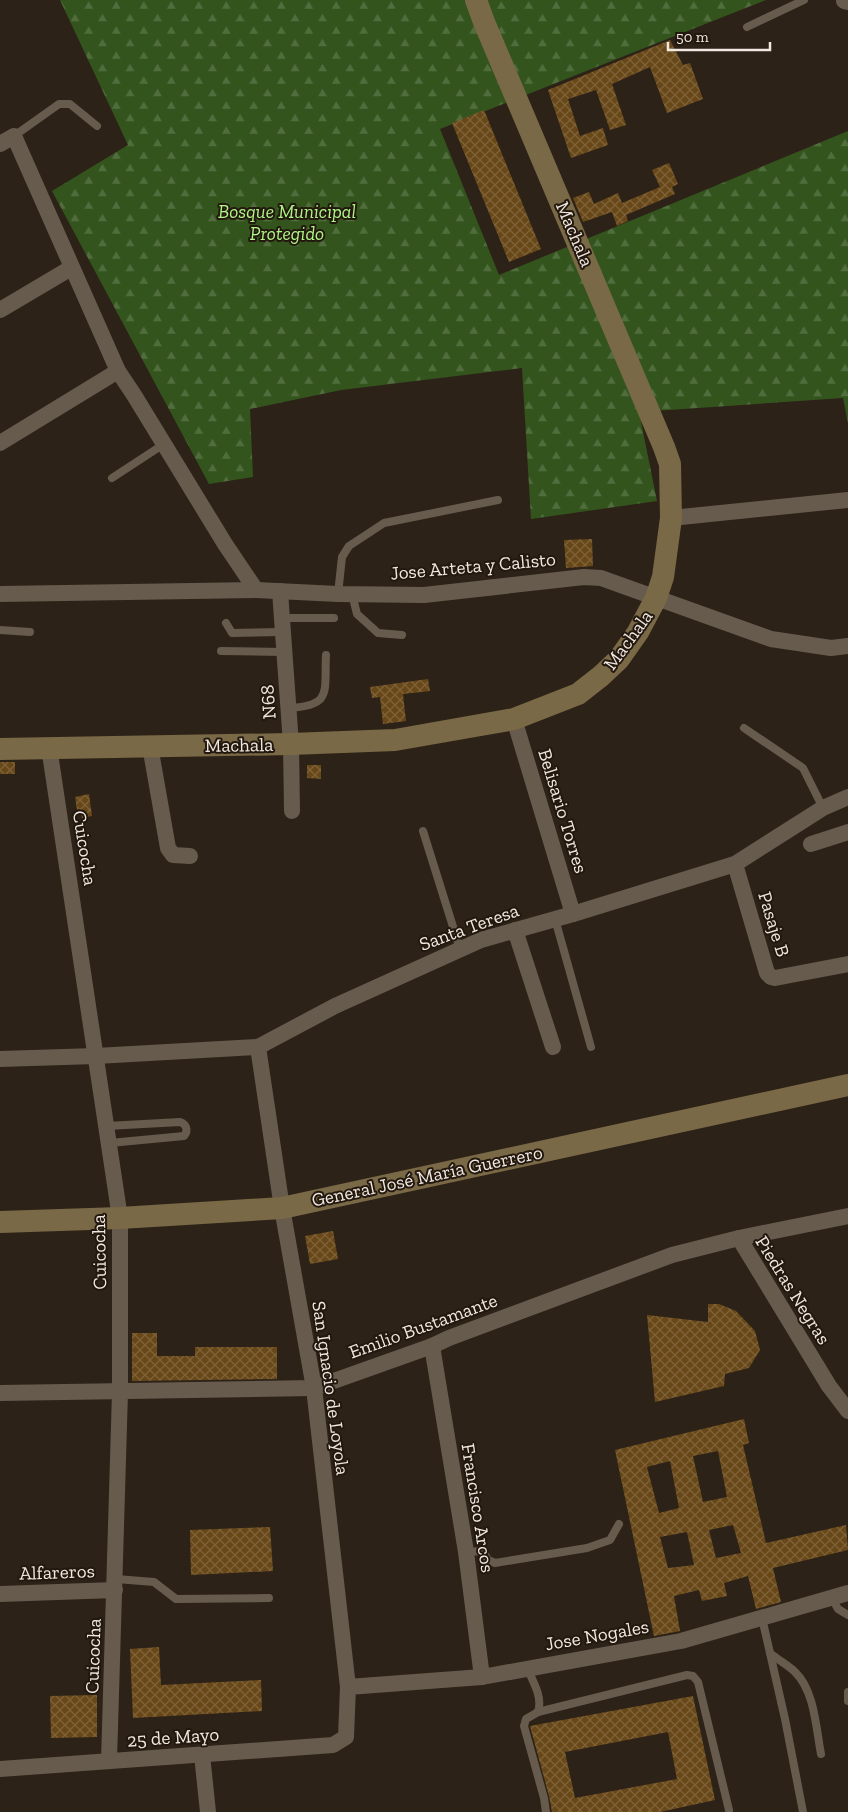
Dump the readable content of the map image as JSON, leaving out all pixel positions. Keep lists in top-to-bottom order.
{
  "streets": {
    "main road": ["Machala", "General José María Guerrero"],
    "street": [
      "Jose Arteta y Calisto",
      "N68",
      "Belisario Torres",
      "Cuicocha",
      "Pasaje B",
      "Santa Teresa",
      "Piedras Negras",
      "Emilio Bustamante",
      "San Ignacio de Loyola",
      "Francisco Arcos",
      "Alfareros",
      "Jose Nogales",
      "25 de Mayo"
    ]
  },
  "crossings": [
    ["Machala", "Jose Arteta y Calisto"],
    ["Machala", "N68"],
    ["Machala", "Belisario Torres"],
    ["Machala", "Cuicocha"],
    ["Jose Arteta y Calisto", "N68"],
    ["Belisario Torres", "Santa Teresa"],
    ["Cuicocha", "Santa Teresa"],
    ["Cuicocha", "General José María Guerrero"],
    ["Cuicocha", "Emilio Bustamante"],
    ["Cuicocha", "Alfareros"],
    ["Cuicocha", "25 de Mayo"],
    ["Pasaje B", "Santa Teresa"],
    ["Santa Teresa", "San Ignacio de Loyola"],
    ["General José María Guerrero", "San Ignacio de Loyola"],
    ["Piedras Negras", "Emilio Bustamante"],
    ["Emilio Bustamante", "San Ignacio de Loyola"],
    ["Emilio Bustamante", "Francisco Arcos"],
    ["San Ignacio de Loyola", "Jose Nogales"],
    ["San Ignacio de Loyola", "25 de Mayo"],
    ["Francisco Arcos", "Jose Nogales"]
  ],
  "parks": ["Bosque Municipal Protegido"],
  "scale_bar": "50 m"
}
